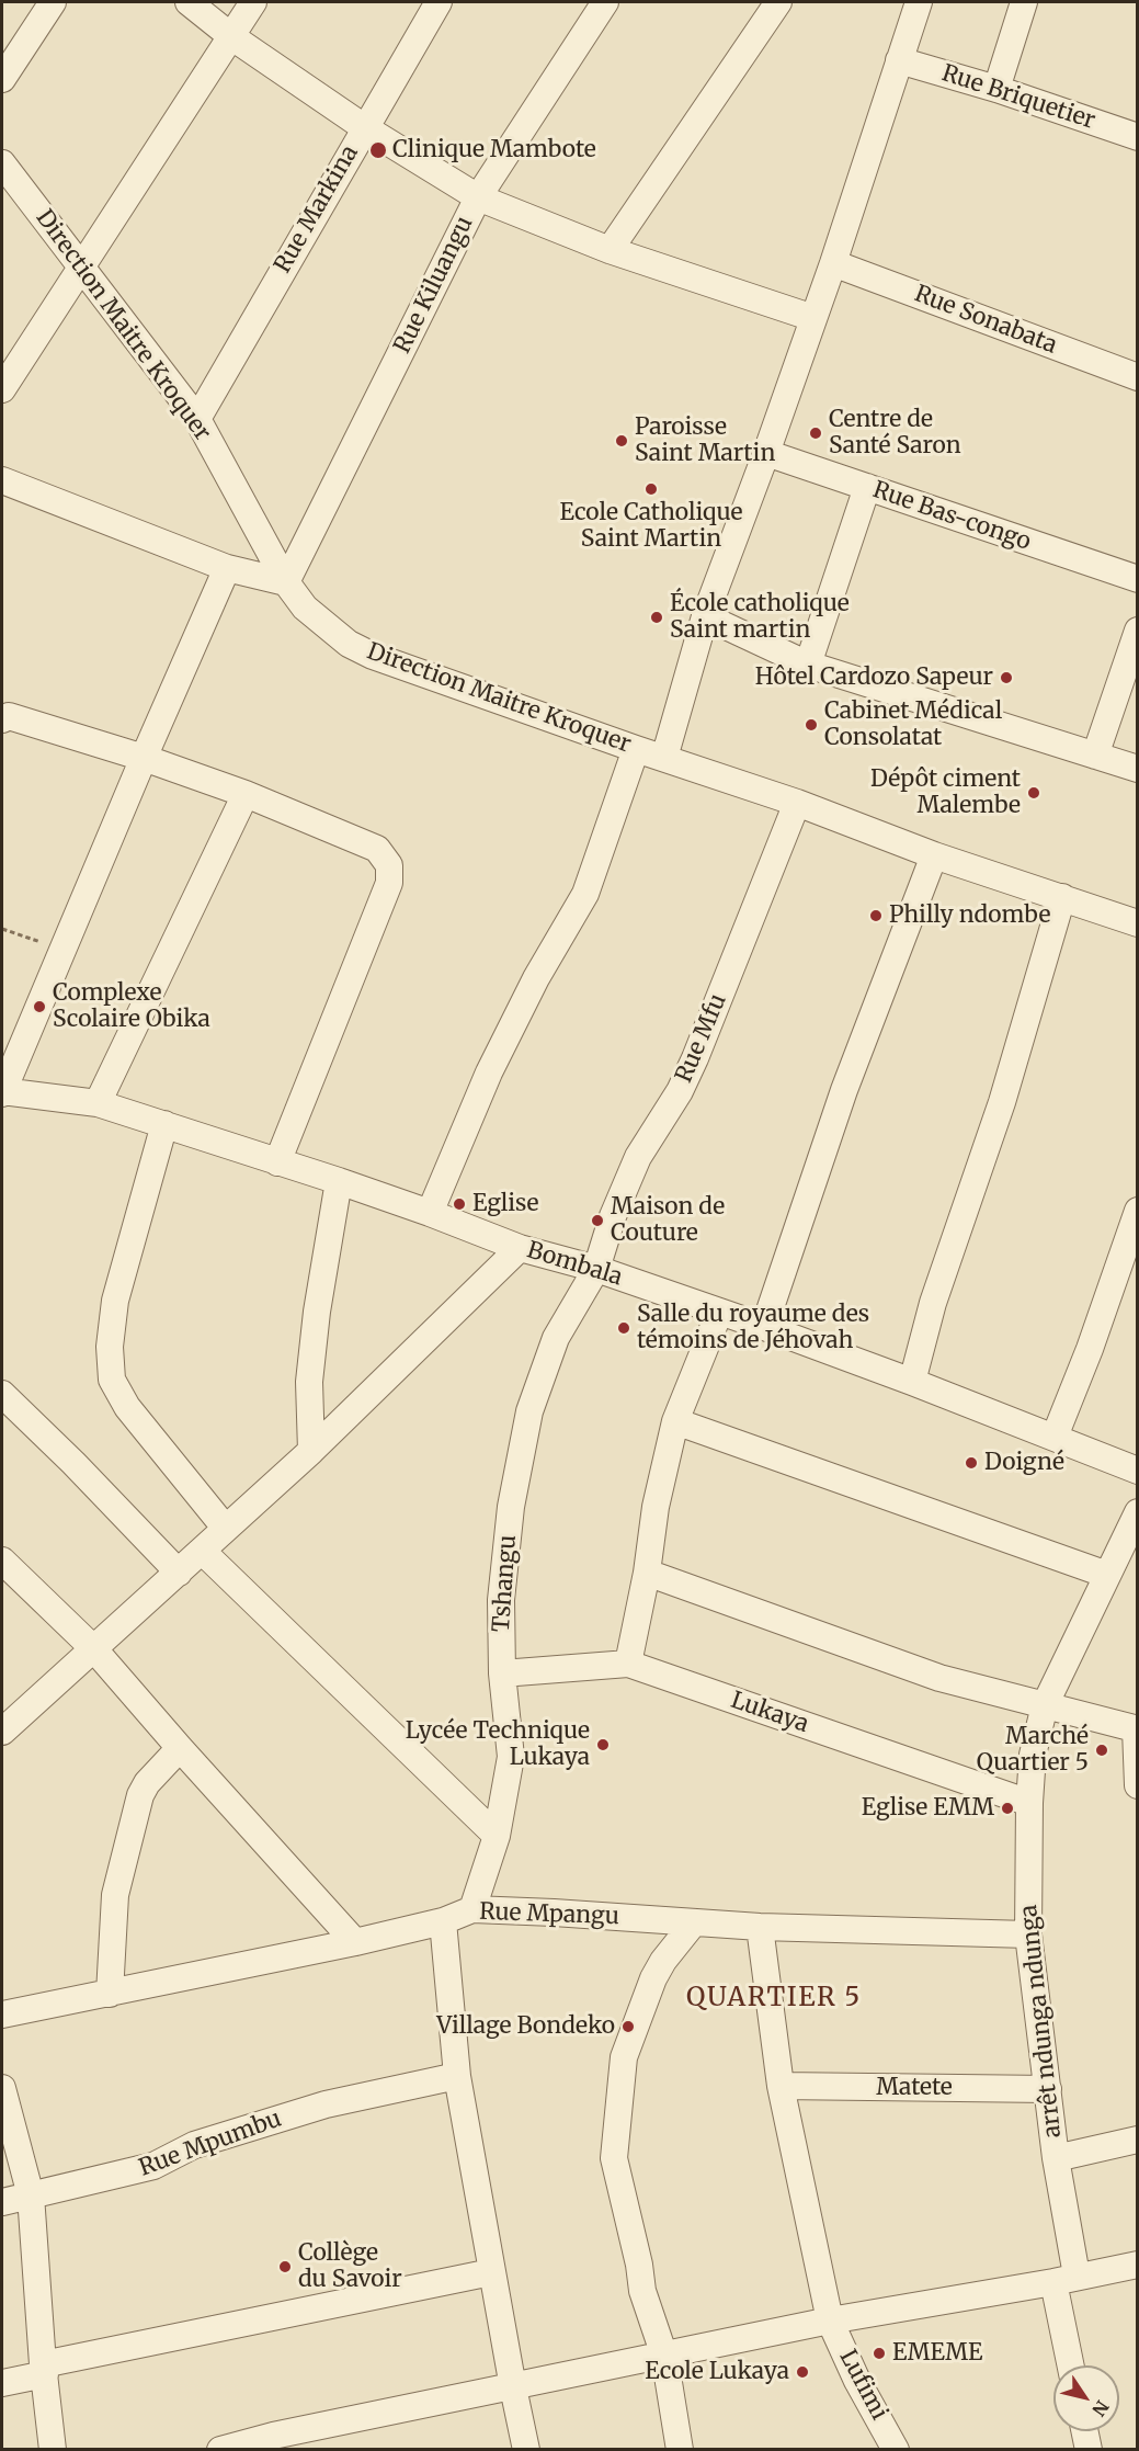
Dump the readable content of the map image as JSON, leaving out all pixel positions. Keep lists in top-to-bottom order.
{
  "streets": {
    "street": [
      "Rue Briquetier",
      "Rue Markina",
      "Rue Kiluangu",
      "Rue Sonabata",
      "Direction Maitre Kroquer",
      "Rue Bas-congo",
      "Rue Mfu",
      "Bombala",
      "Tshangu",
      "Lukaya",
      "Rue Mpangu",
      "arrêt ndunga ndunga",
      "Matete",
      "Rue Mpumbu",
      "Lufimi"
    ]
  },
  "crossings": [
    ["Rue Markina", "Direction Maitre Kroquer"],
    ["Rue Kiluangu", "Direction Maitre Kroquer"],
    ["Direction Maitre Kroquer", "Rue Mfu"],
    ["Rue Mfu", "Bombala"],
    ["Rue Mfu", "Tshangu"],
    ["Bombala", "Tshangu"],
    ["Tshangu", "Lukaya"],
    ["Tshangu", "Rue Mpangu"],
    ["Lukaya", "arrêt ndunga ndunga"],
    ["Rue Mpangu", "arrêt ndunga ndunga"],
    ["Rue Mpangu", "Lufimi"],
    ["arrêt ndunga ndunga", "Matete"],
    ["Matete", "Lufimi"]
  ],
  "districts": ["QUARTIER 5"],
  "places": [
    "Clinique Mambote",
    "Centre de Santé Saron",
    "Paroisse Saint Martin",
    "Ecole Catholique Saint Martin",
    "École catholique Saint martin",
    "Hôtel Cardozo Sapeur",
    "Cabinet Médical Consolatat",
    "Dépôt ciment Malembe",
    "Philly ndombe",
    "Complexe Scolaire Obika",
    "Eglise",
    "Maison de Couture",
    "Salle du royaume des témoins de Jéhovah",
    "Doigné",
    "Lycée Technique Lukaya",
    "Marché Quartier 5",
    "Eglise EMM",
    "Village Bondeko",
    "Collège du Savoir",
    "EMEME",
    "Ecole Lukaya"
  ],
  "north": "bottom right"
}
